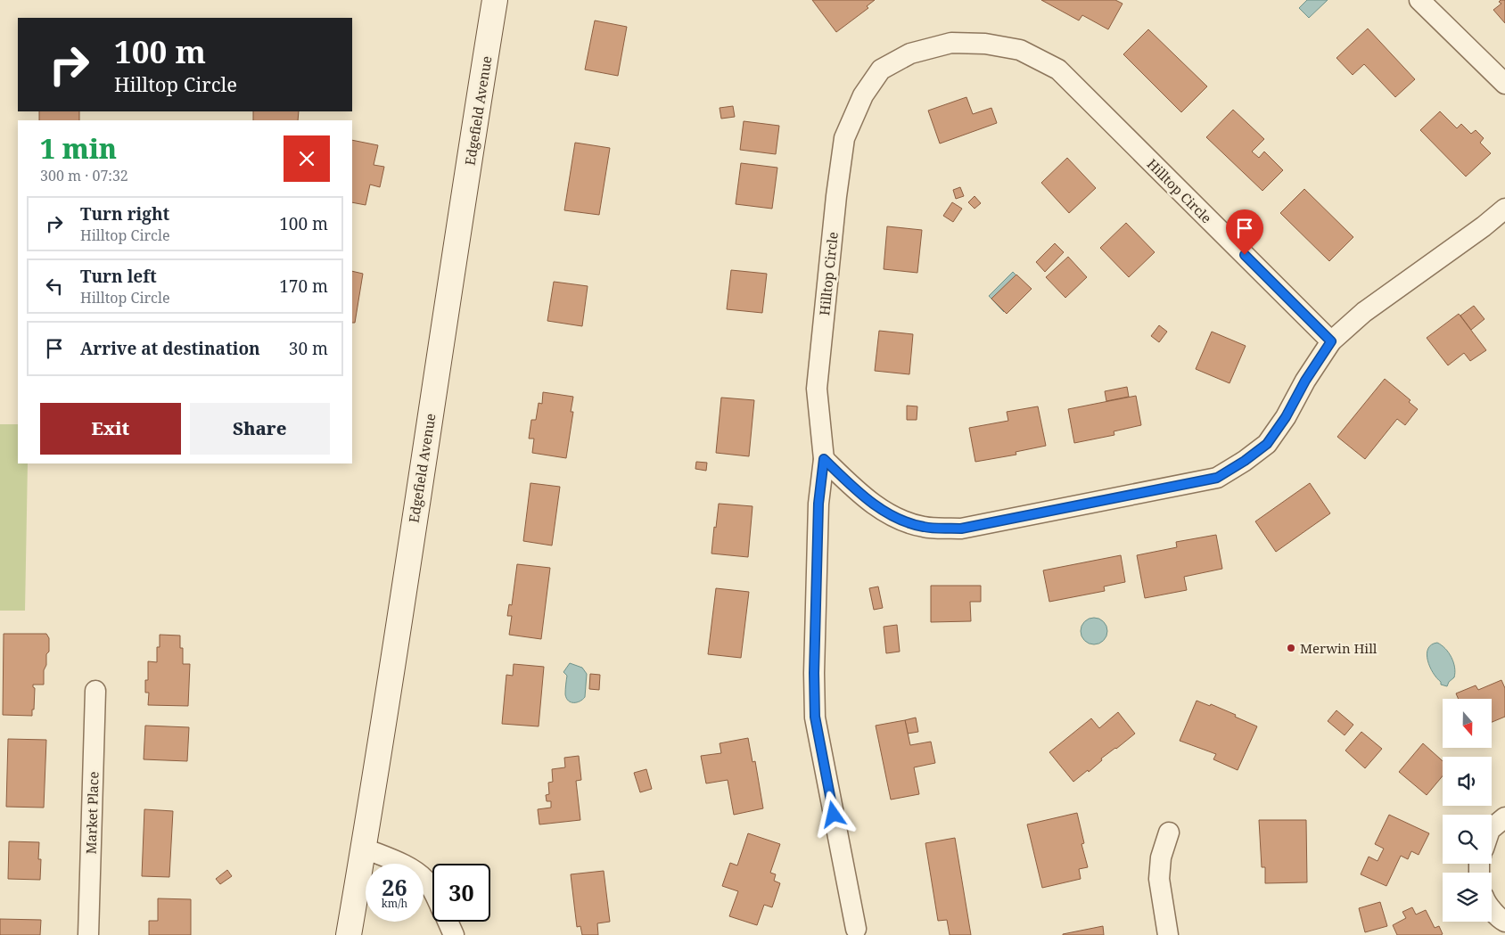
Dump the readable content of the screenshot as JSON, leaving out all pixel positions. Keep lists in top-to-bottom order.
{
  "streets": {
    "main road": ["Edgefield Avenue"],
    "street": ["Hilltop Circle", "Market Place"]
  },
  "places": ["Merwin Hill"],
  "north": "bottom",
  "page": {
    "turn": ["100 m", "Hilltop Circle"],
    "heading": ["1 min", "300 m · 07:32"],
    "list": [
      {
        "name": "Turn right",
        "note": "Hilltop Circle",
        "value": "100 m"
      },
      {
        "name": "Turn left",
        "note": "Hilltop Circle",
        "value": "170 m"
      },
      {
        "name": "Arrive at destination",
        "value": "30 m"
      }
    ],
    "buttons": ["Exit", "Share"],
    "speed": "26 km/h",
    "limit": "30"
  }
}
